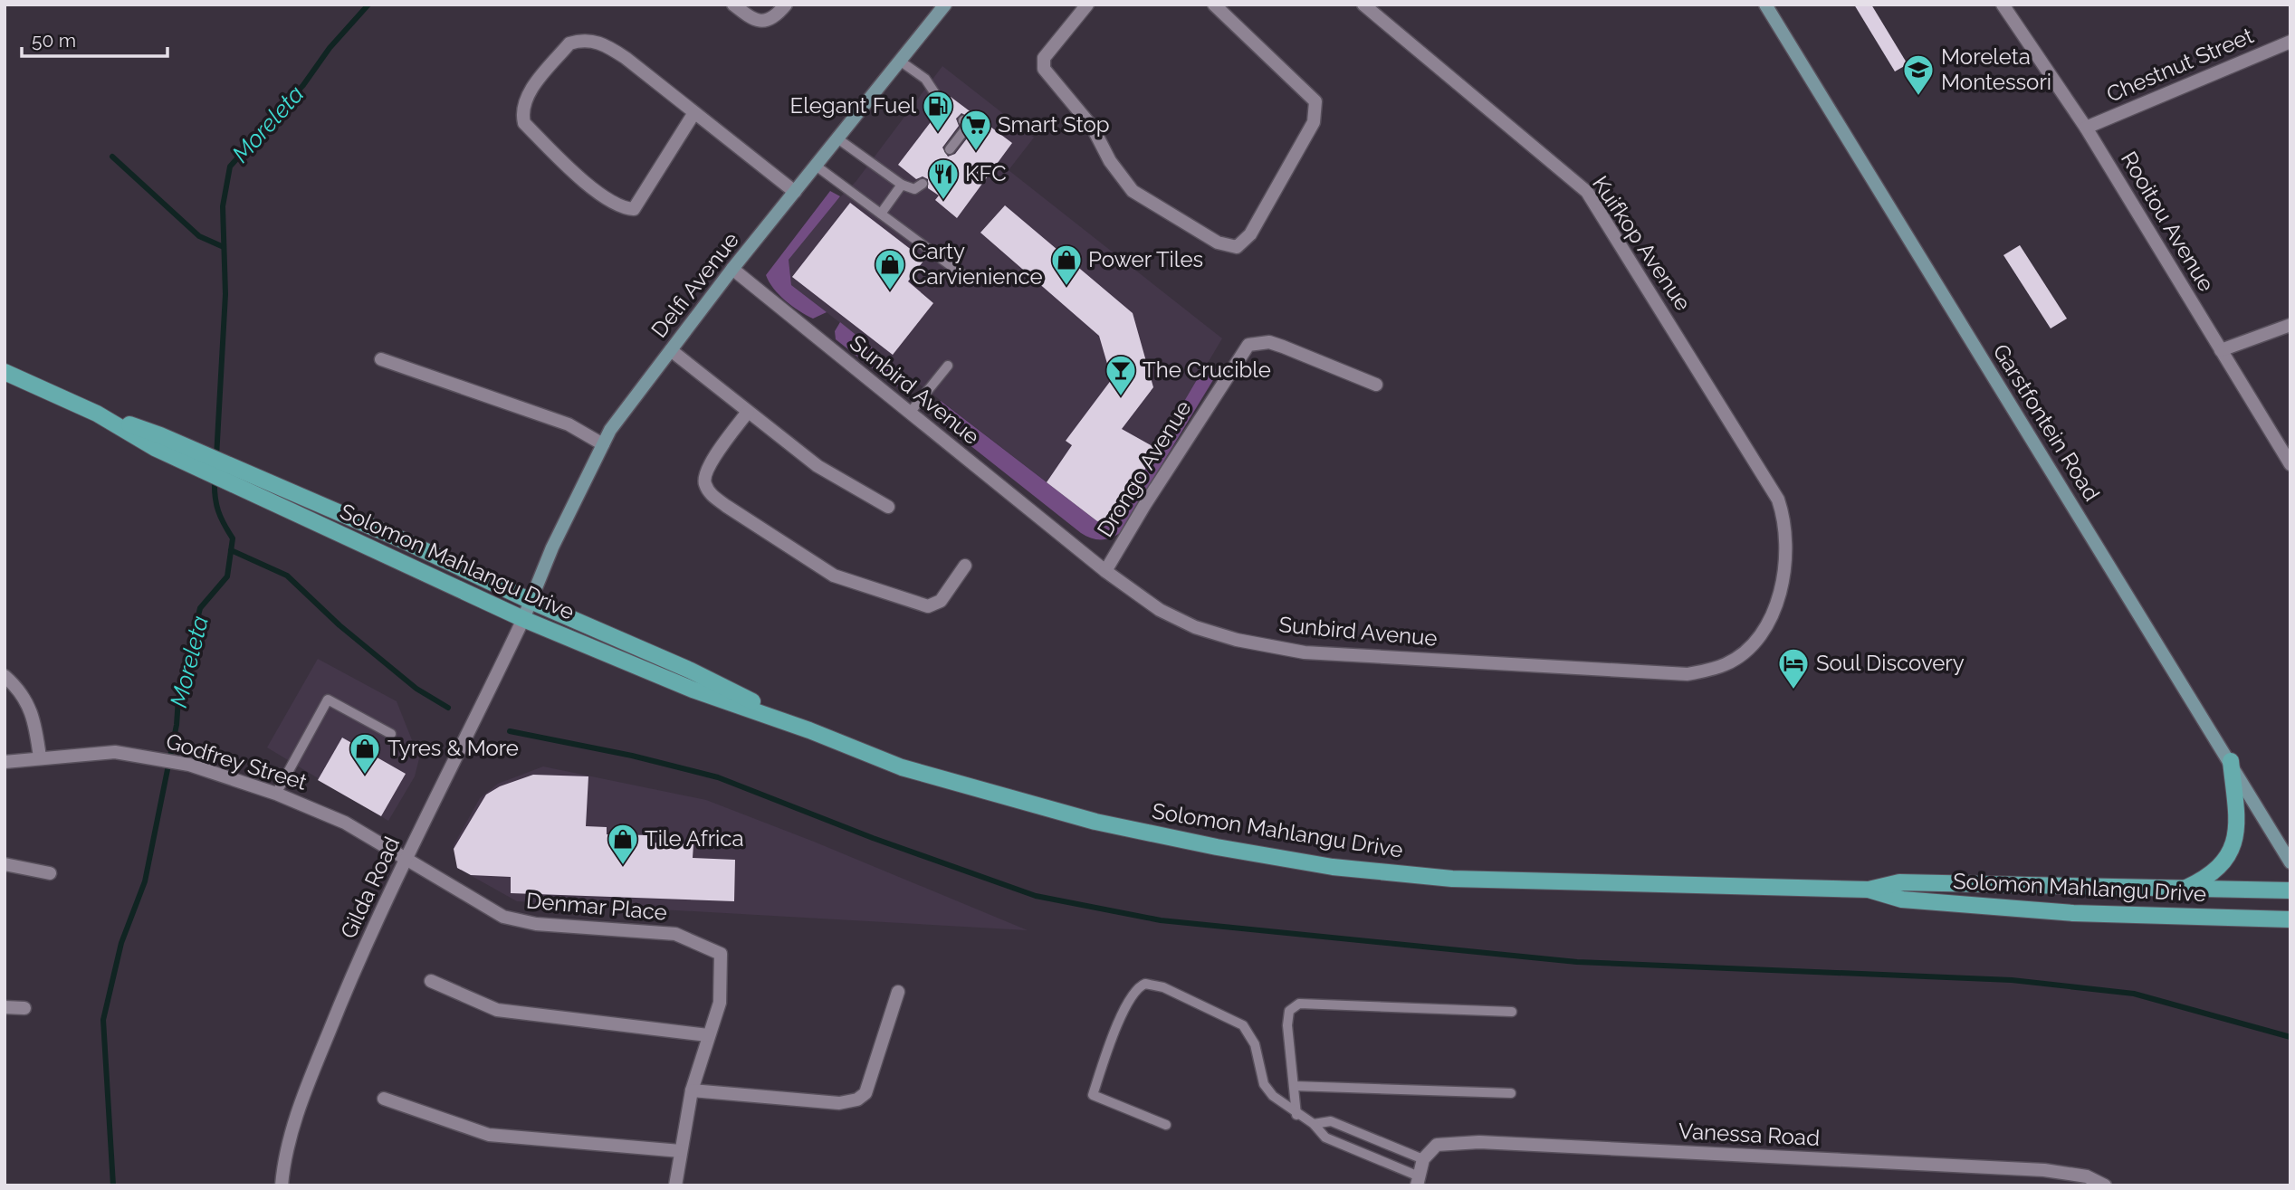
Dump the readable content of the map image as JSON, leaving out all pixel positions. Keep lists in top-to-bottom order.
{
  "streets": {
    "main road": ["Delfi Avenue", "Garstfontein Road", "Solomon Mahlangu Drive"],
    "street": [
      "Chestnut Street",
      "Rooitou Avenue",
      "Kuifkop Avenue",
      "Sunbird Avenue",
      "Drongo Avenue",
      "Godfrey Street",
      "Gilda Road",
      "Denmar Place",
      "Vanessa Road"
    ]
  },
  "crossings": [
    ["Chestnut Street", "Rooitou Avenue"],
    ["Kuifkop Avenue", "Sunbird Avenue"],
    ["Delfi Avenue", "Sunbird Avenue"],
    ["Delfi Avenue", "Solomon Mahlangu Drive"],
    ["Delfi Avenue", "Gilda Road"],
    ["Sunbird Avenue", "Drongo Avenue"],
    ["Solomon Mahlangu Drive", "Gilda Road"],
    ["Godfrey Street", "Gilda Road"],
    ["Godfrey Street", "Denmar Place"],
    ["Gilda Road", "Denmar Place"]
  ],
  "water": ["Moreleta"],
  "places": {
    "school or university": ["Moreleta Montessori"],
    "fuel station": ["Elegant Fuel"],
    "supermarket": ["Smart Stop"],
    "restaurant": ["KFC"],
    "shop": [
      "Power Tiles",
      "Carty Carvienience",
      "Tyres & More",
      "Tile Africa"
    ],
    "bar": ["The Crucible"],
    "hotel": ["Soul Discovery"]
  },
  "scale_bar": "50 m"
}
